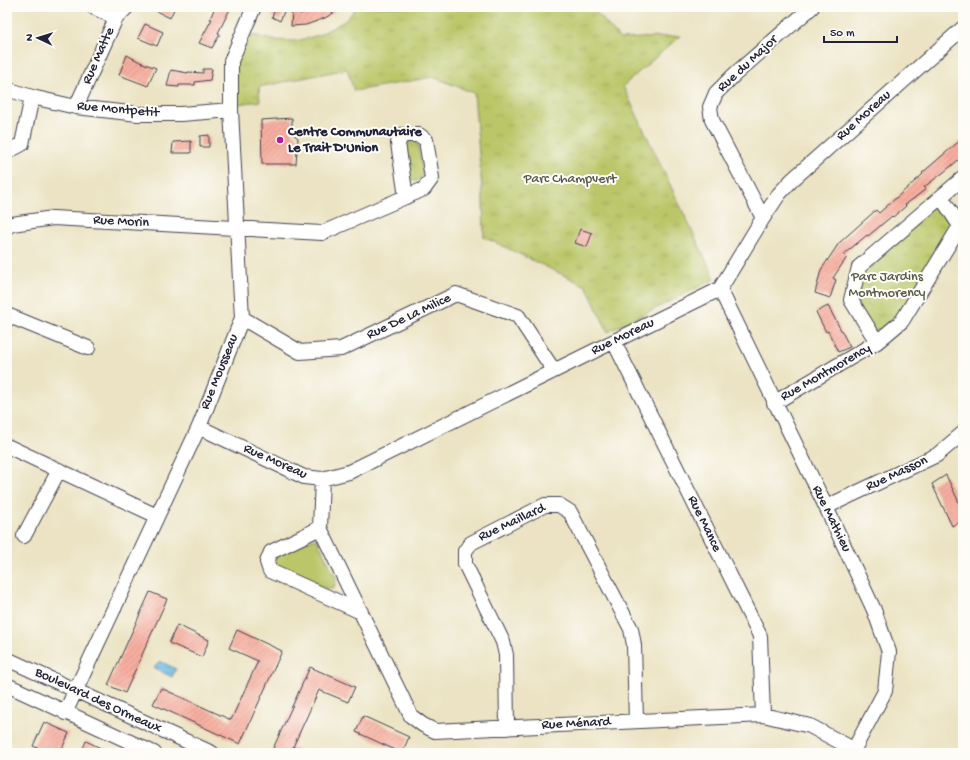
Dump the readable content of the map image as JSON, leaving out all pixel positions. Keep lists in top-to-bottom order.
{
  "streets": {
    "street": [
      "Rue Matte",
      "Rue du Major",
      "Rue Montpetit",
      "Rue Moreau",
      "Rue Morin",
      "Rue De La Milice",
      "Rue Mousseau",
      "Rue Montmorency",
      "Rue Masson",
      "Rue Mathieu",
      "Rue Maillard",
      "Rue Mance",
      "Boulevard des Ormeaux",
      "Rue Ménard"
    ]
  },
  "crossings": [
    ["Rue Matte", "Rue Montpetit"],
    ["Rue du Major", "Rue Moreau"],
    ["Rue Montpetit", "Rue Mousseau"],
    ["Rue Moreau", "Rue De La Milice"],
    ["Rue Moreau", "Rue Mousseau"],
    ["Rue Moreau", "Rue Mathieu"],
    ["Rue Moreau", "Rue Mance"],
    ["Rue Moreau", "Rue Ménard"],
    ["Rue Morin", "Rue Mousseau"],
    ["Rue De La Milice", "Rue Mousseau"],
    ["Rue Mousseau", "Boulevard des Ormeaux"],
    ["Rue Montmorency", "Rue Mathieu"],
    ["Rue Masson", "Rue Mathieu"],
    ["Rue Mathieu", "Rue Ménard"],
    ["Rue Maillard", "Rue Ménard"],
    ["Rue Mance", "Rue Ménard"]
  ],
  "parks": ["Parc Champvert", "Parc Jardins Montmorency"],
  "places": ["Centre Communautaire Le Trait D'Union"],
  "scale_bar": "50 m",
  "north": "left"
}
